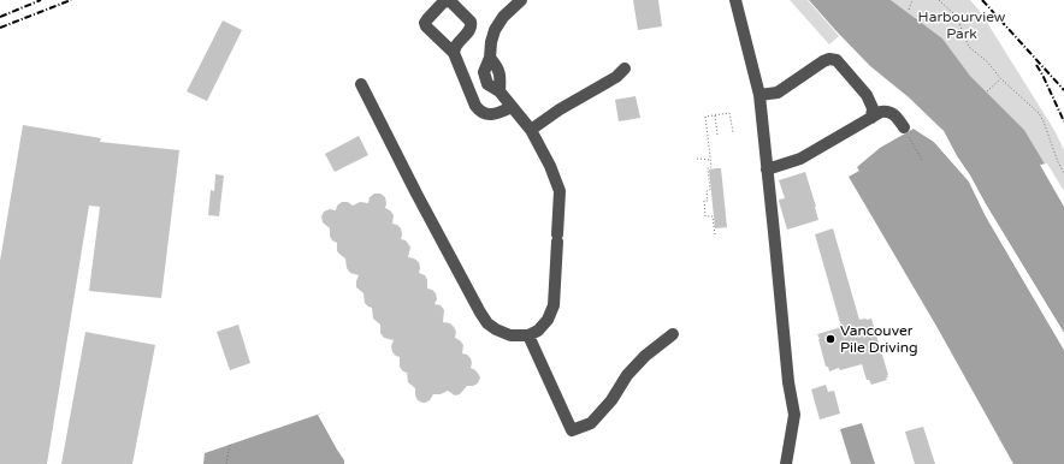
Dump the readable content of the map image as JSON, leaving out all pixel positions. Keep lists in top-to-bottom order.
{
  "parks": ["Harbourview Park"],
  "places": ["Vancouver Pile Driving"]
}
